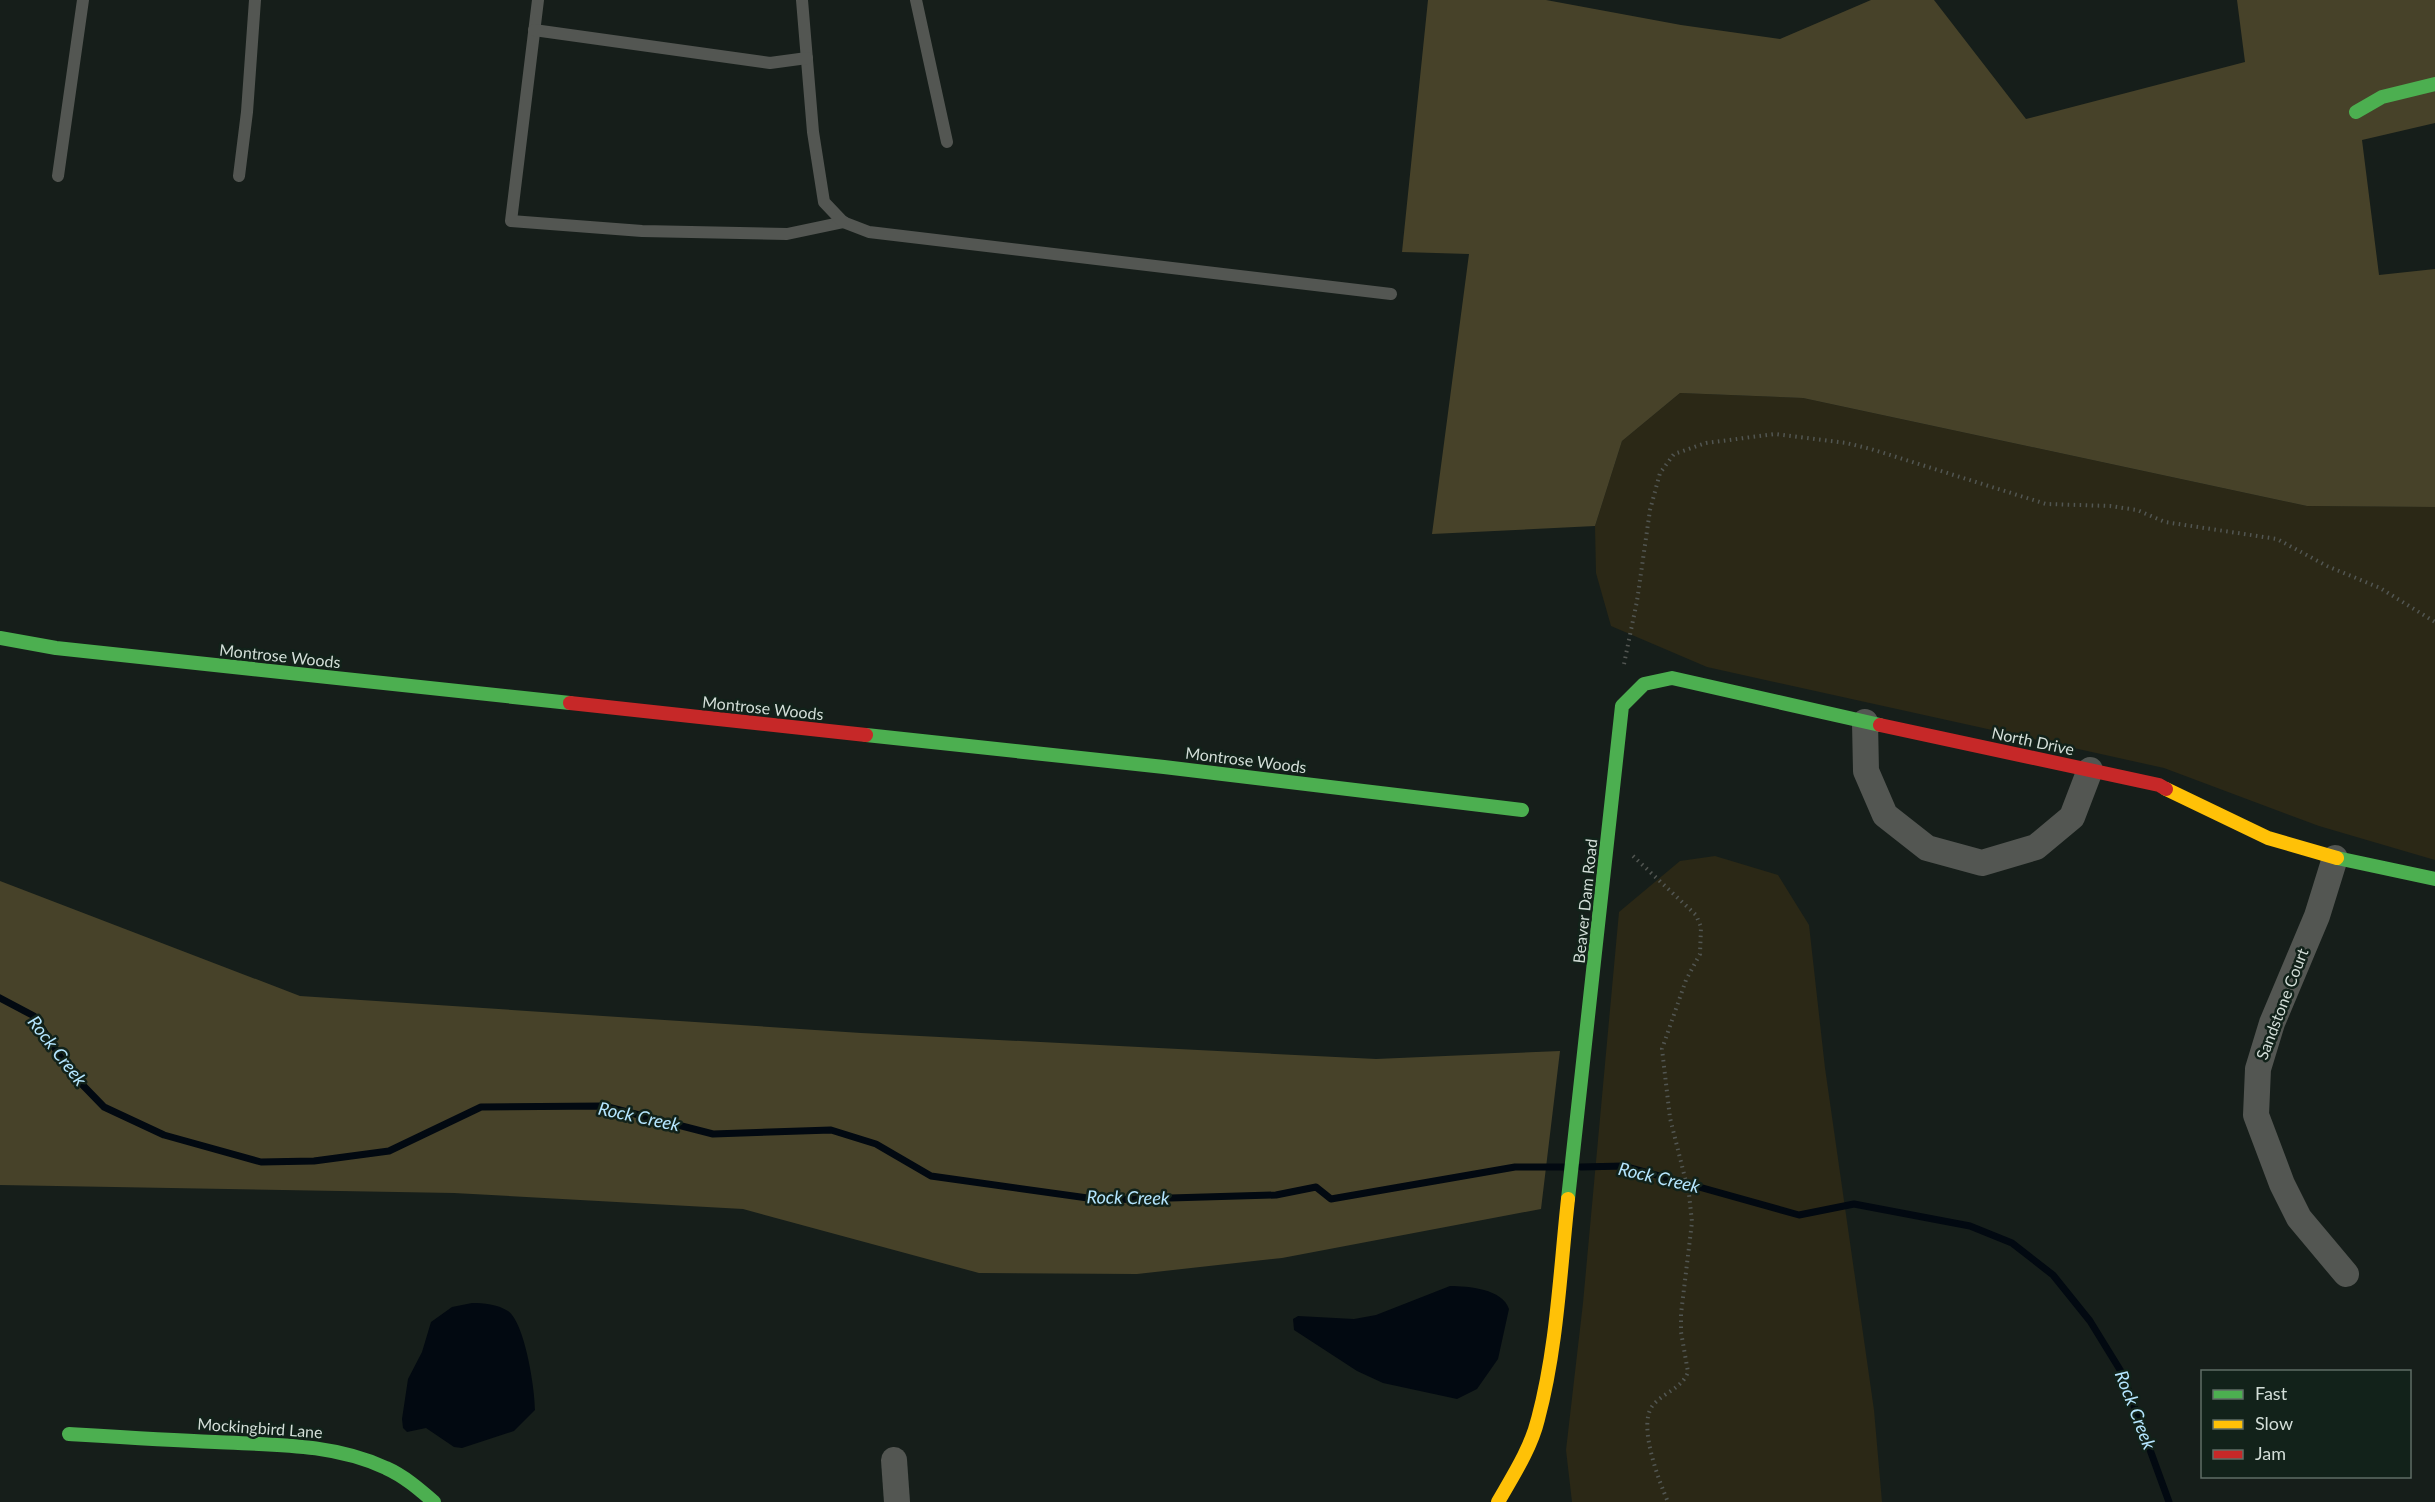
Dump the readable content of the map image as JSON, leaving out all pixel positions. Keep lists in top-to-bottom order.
{
  "streets": {
    "street": [
      "Montrose Woods",
      "North Drive",
      "Beaver Dam Road",
      "Sandstone Court",
      "Mockingbird Lane"
    ]
  },
  "crossings": [
    ["North Drive", "Beaver Dam Road"],
    ["North Drive", "Sandstone Court"]
  ],
  "water": ["Rock Creek"],
  "legend": ["Fast", "Slow", "Jam"]
}
